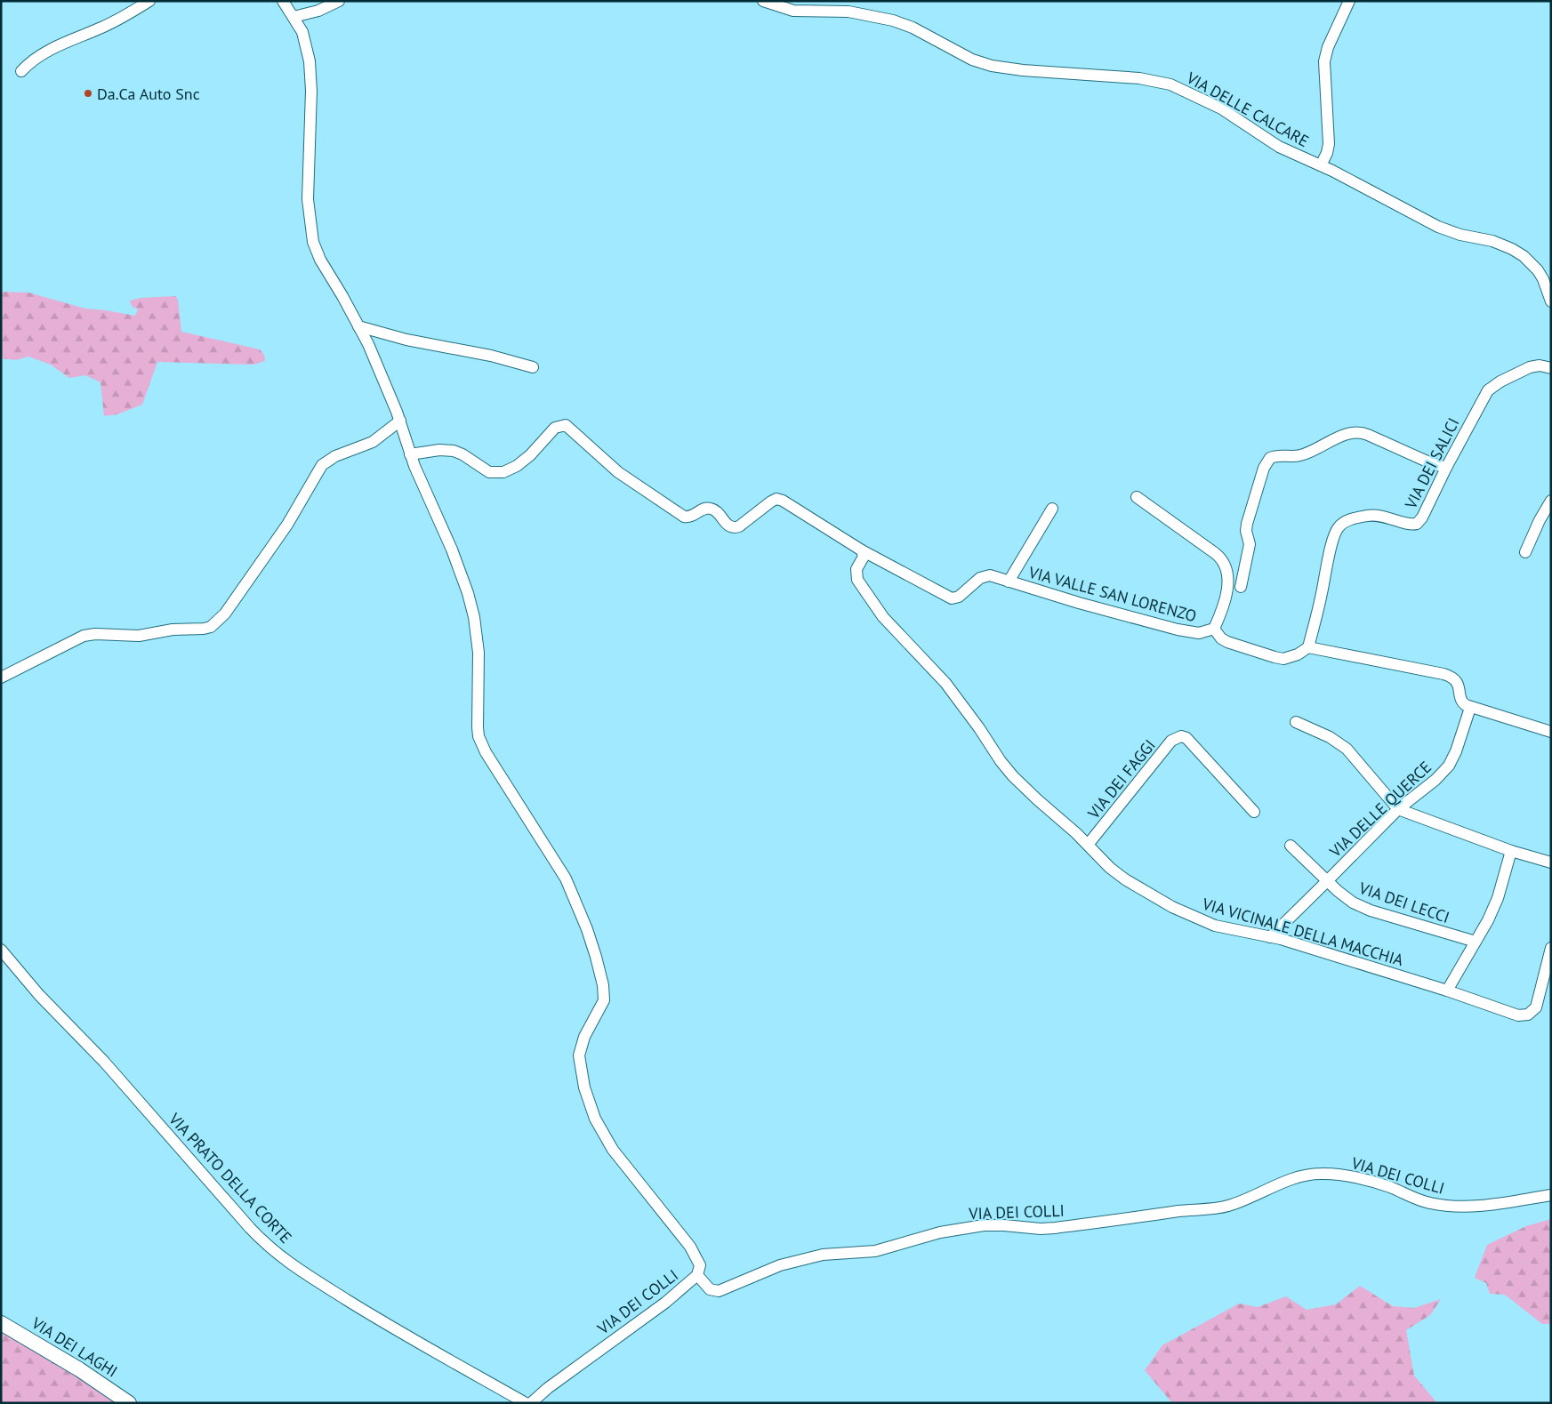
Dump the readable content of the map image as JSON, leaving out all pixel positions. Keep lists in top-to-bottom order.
{
  "streets": {
    "main road": ["VIA DEI LAGHI"],
    "street": [
      "VIA DELLE CALCARE",
      "VIA DEI SALICI",
      "VIA VALLE SAN LORENZO",
      "VIA DEI FAGGI",
      "VIA DELLE QUERCE",
      "VIA DEI LECCI",
      "VIA VICINALE DELLA MACCHIA",
      "VIA DEI COLLI",
      "VIA PRATO DELLA CORTE"
    ]
  },
  "crossings": [
    ["VIA DEI SALICI", "VIA VALLE SAN LORENZO"],
    ["VIA VALLE SAN LORENZO", "VIA VICINALE DELLA MACCHIA"],
    ["VIA DEI FAGGI", "VIA VICINALE DELLA MACCHIA"],
    ["VIA DELLE QUERCE", "VIA DEI LECCI"],
    ["VIA DELLE QUERCE", "VIA VICINALE DELLA MACCHIA"]
  ],
  "places": ["Da.Ca Auto Snc"]
}
